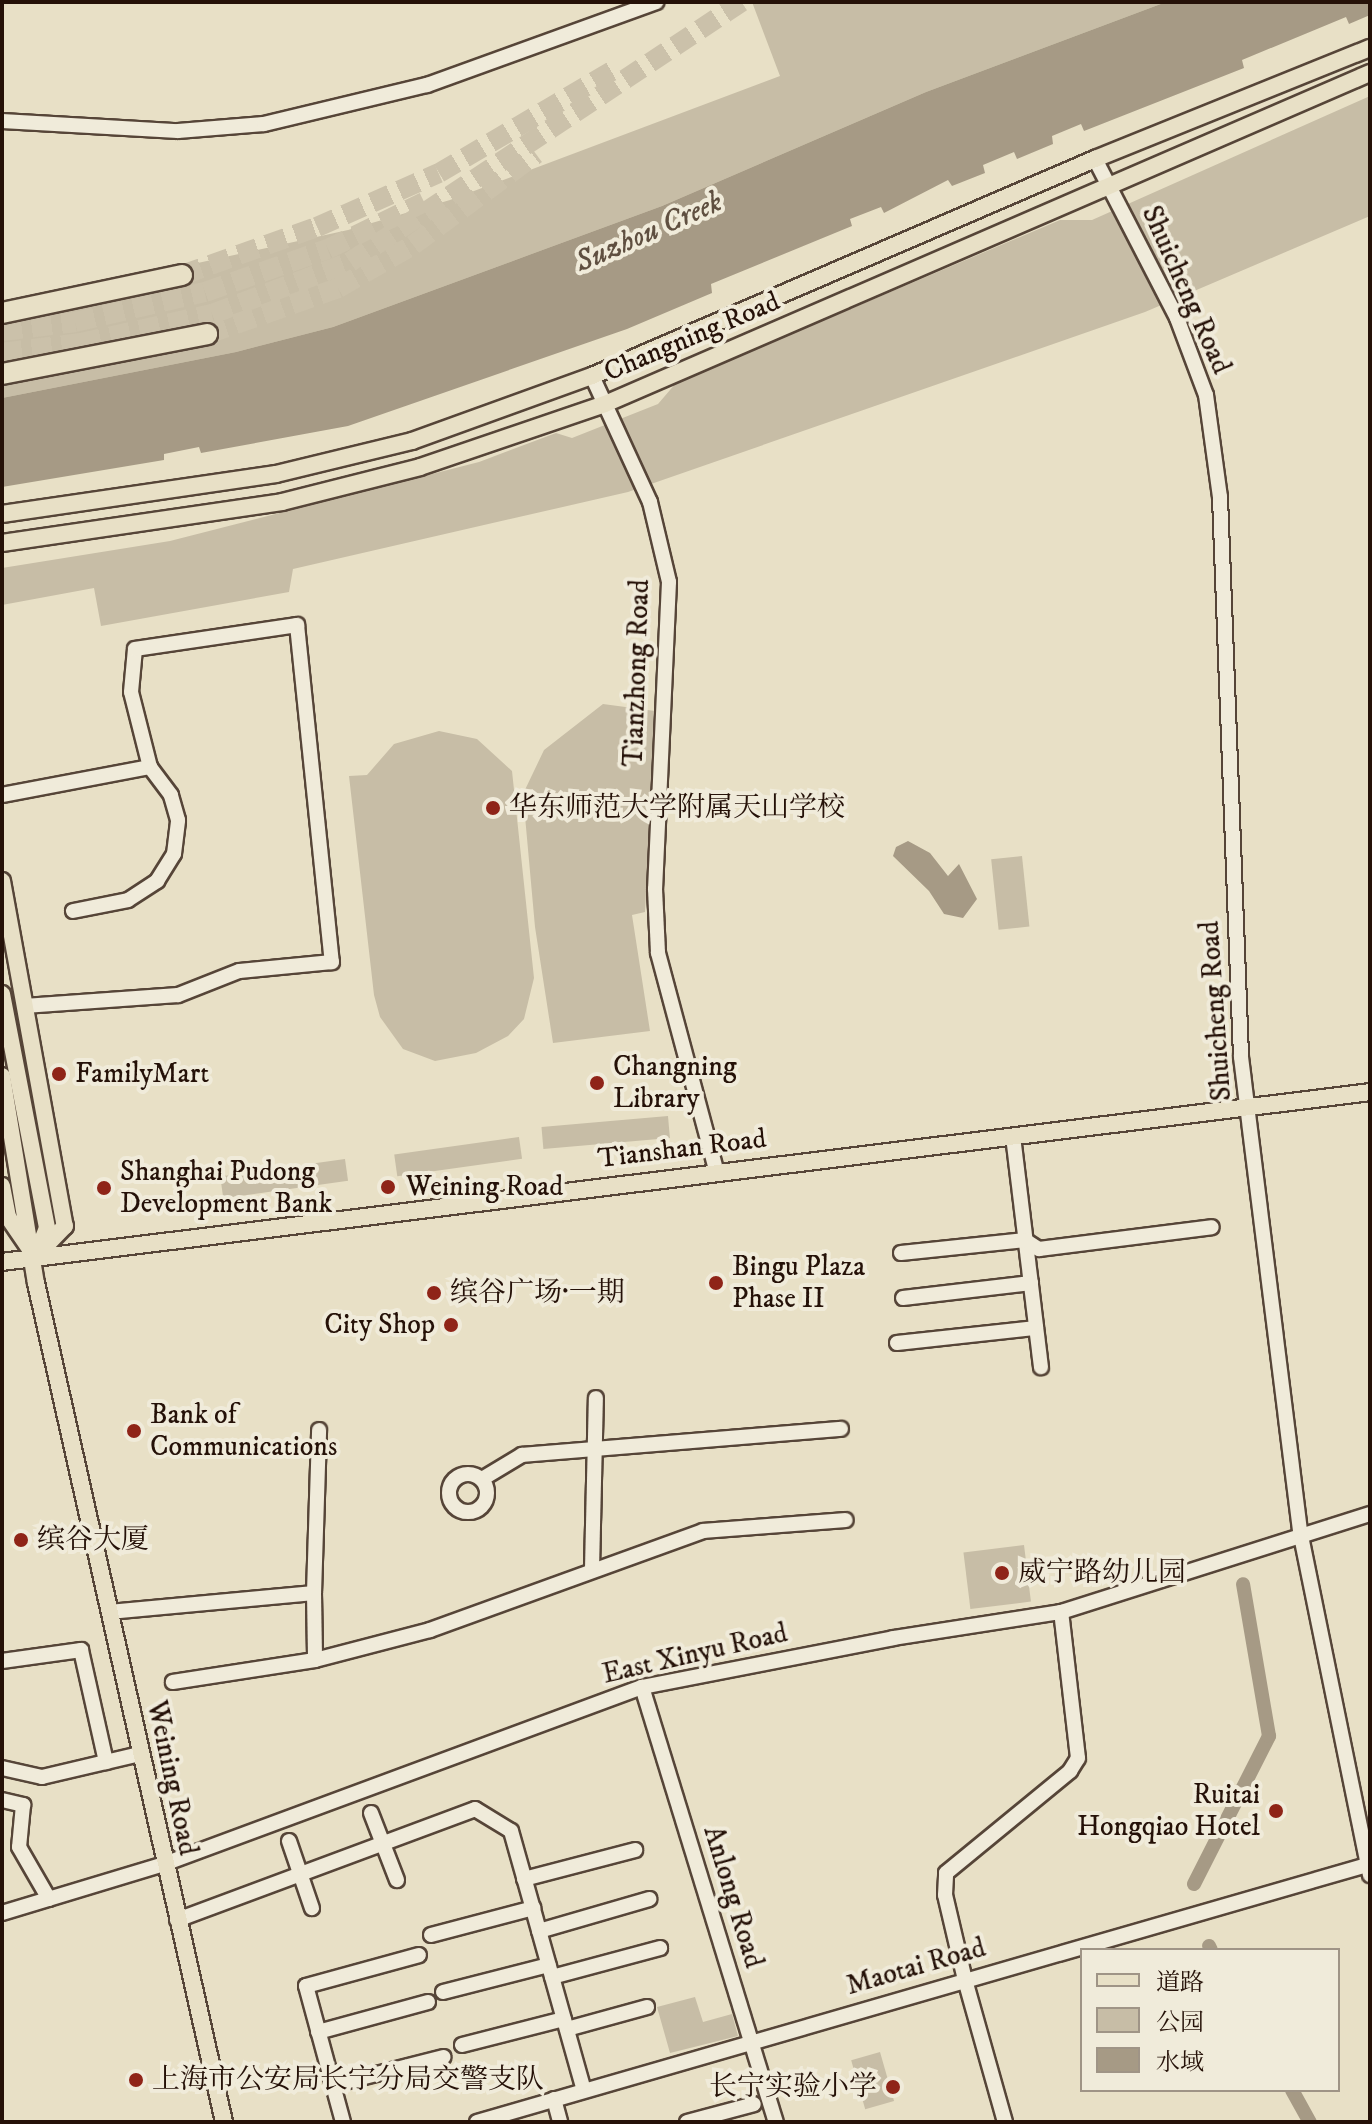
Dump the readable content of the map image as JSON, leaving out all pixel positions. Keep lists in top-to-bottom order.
{
  "streets": {
    "main road": ["Changning Road", "Tianshan Road", "Weining Road"],
    "street": [
      "Shuicheng Road",
      "Tianzhong Road",
      "East Xinyu Road",
      "Anlong Road",
      "Maotai Road"
    ]
  },
  "crossings": [
    ["Shuicheng Road", "Changning Road"],
    ["Shuicheng Road", "Tianshan Road"],
    ["Shuicheng Road", "East Xinyu Road"],
    ["Shuicheng Road", "Maotai Road"],
    ["Changning Road", "Tianzhong Road"],
    ["Tianzhong Road", "Tianshan Road"],
    ["Tianshan Road", "Weining Road"],
    ["East Xinyu Road", "Weining Road"],
    ["East Xinyu Road", "Anlong Road"],
    ["Anlong Road", "Maotai Road"]
  ],
  "water": ["Suzhou Creek"],
  "places": [
    "华东师范大学附属天山学校",
    "FamilyMart",
    "Changning Library",
    "Weining Road",
    "Shanghai Pudong Development Bank",
    "Bingu Plaza Phase II",
    "缤谷广场·一期",
    "City Shop",
    "Bank of Communications",
    "缤谷大厦",
    "威宁路幼儿园",
    "Ruitai Hongqiao Hotel",
    "上海市公安局长宁分局交警支队",
    "长宁实验小学"
  ],
  "legend": ["道路", "公园", "水域"]
}
